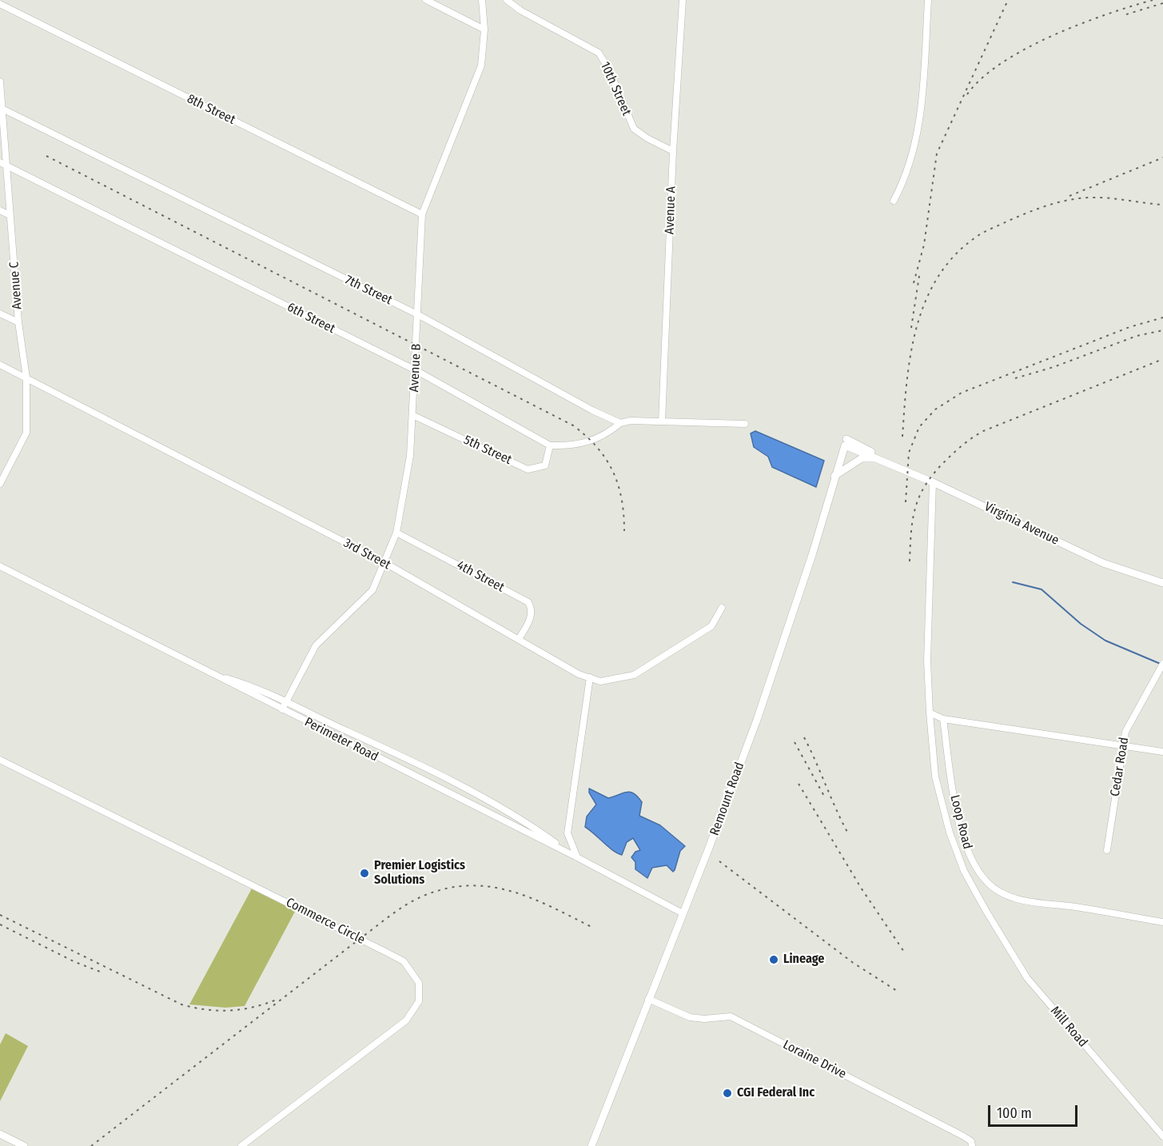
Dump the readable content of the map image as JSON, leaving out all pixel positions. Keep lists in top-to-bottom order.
{
  "streets": {
    "main road": ["Virginia Avenue", "Remount Road"],
    "street": [
      "10th Street",
      "8th Street",
      "Avenue A",
      "Avenue C",
      "7th Street",
      "6th Street",
      "Avenue B",
      "5th Street",
      "3rd Street",
      "4th Street",
      "Perimeter Road",
      "Cedar Road",
      "Loop Road",
      "Commerce Circle",
      "Mill Road",
      "Loraine Drive"
    ]
  },
  "crossings": [
    ["10th Street", "Avenue A"],
    ["8th Street", "Avenue B"],
    ["Avenue A", "7th Street"],
    ["Avenue C", "7th Street"],
    ["Avenue C", "6th Street"],
    ["Avenue C", "3rd Street"],
    ["7th Street", "6th Street"],
    ["7th Street", "Avenue B"],
    ["6th Street", "Avenue B"],
    ["6th Street", "5th Street"],
    ["Avenue B", "5th Street"],
    ["Avenue B", "3rd Street"],
    ["Avenue B", "4th Street"],
    ["Avenue B", "Perimeter Road"],
    ["Virginia Avenue", "Remount Road"],
    ["3rd Street", "4th Street"],
    ["Perimeter Road", "Remount Road"],
    ["Remount Road", "Loraine Drive"]
  ],
  "places": ["Premier Logistics Solutions", "Lineage", "CGI Federal Inc"],
  "scale_bar": "100 m"
}
